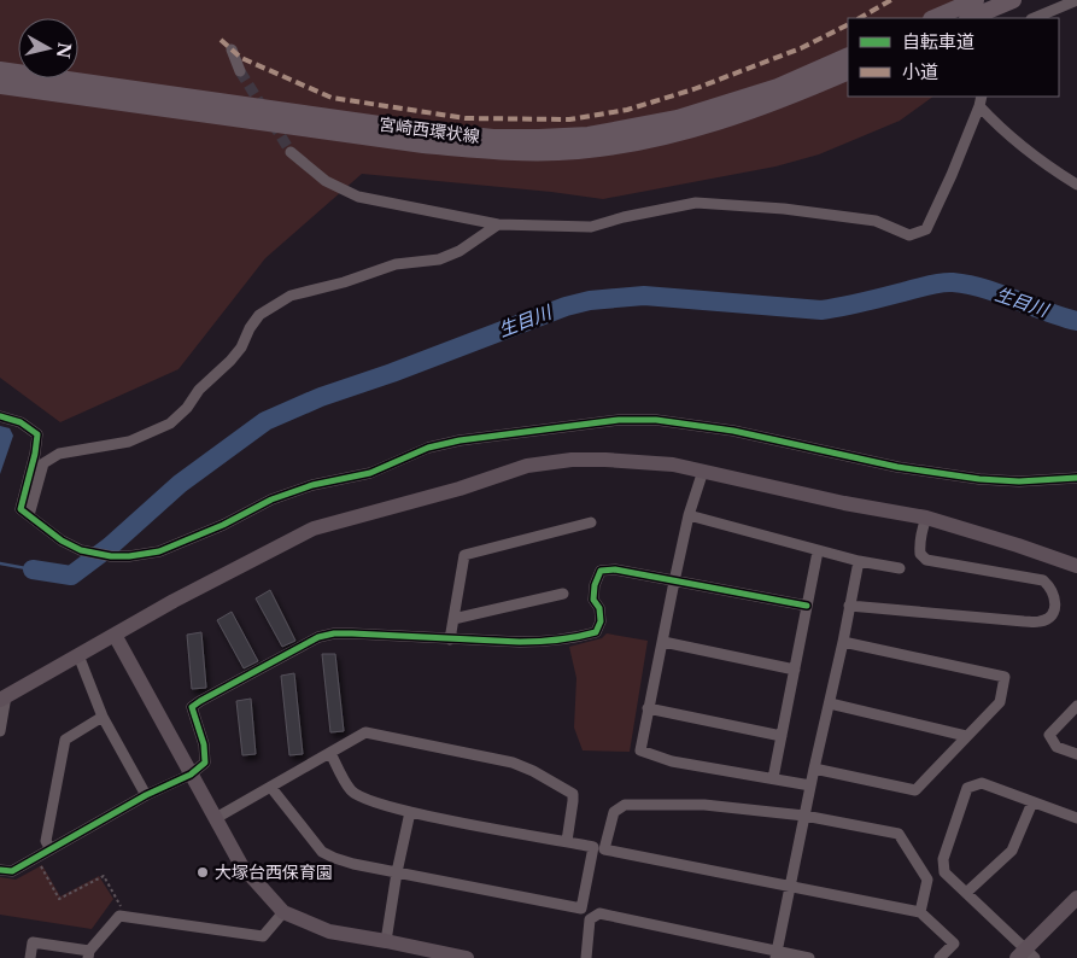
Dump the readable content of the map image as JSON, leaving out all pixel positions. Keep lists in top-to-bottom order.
{
  "streets": {
    "main road": ["宮崎西環状線"]
  },
  "water": ["生目川"],
  "places": ["大塚台西保育園"],
  "legend": ["自転車道", "小道"],
  "north": "right"
}
